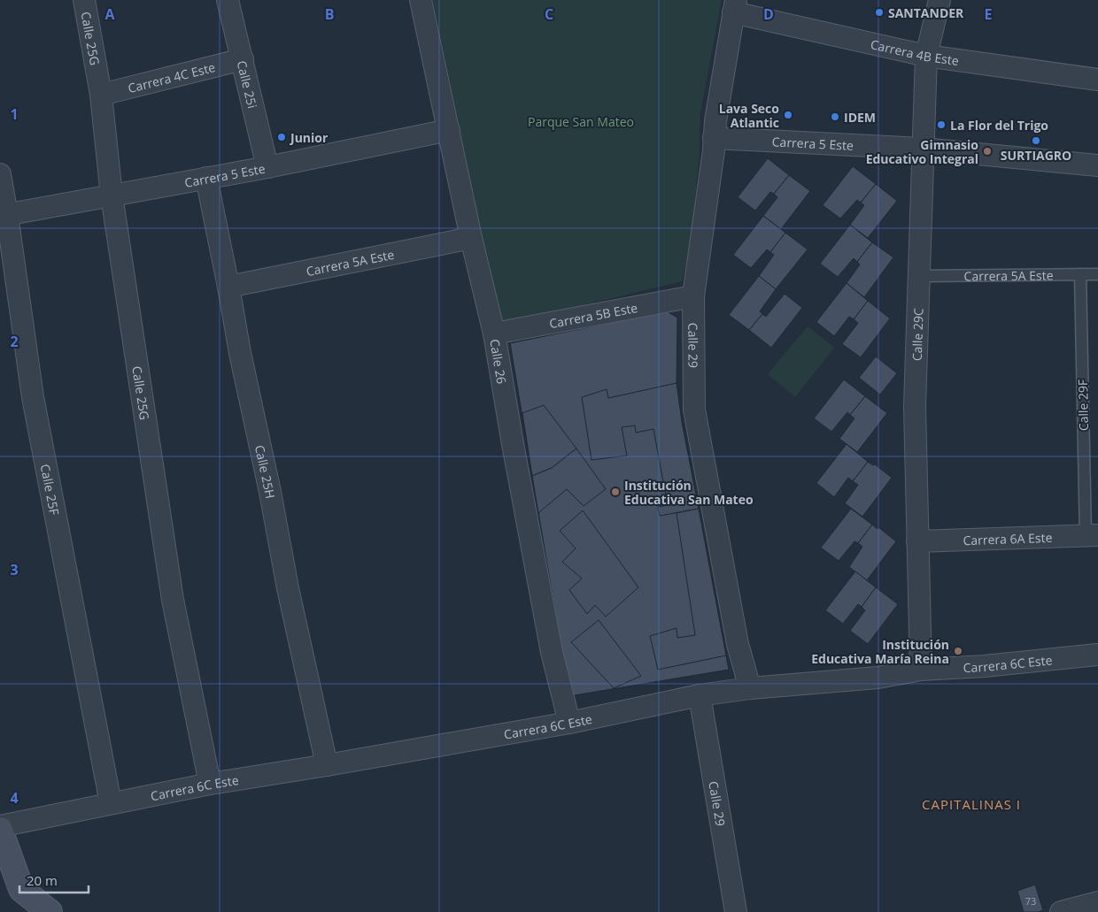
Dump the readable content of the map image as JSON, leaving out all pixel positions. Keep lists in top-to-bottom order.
{
  "streets": {
    "street": [
      "Calle 25G",
      "Carrera 4B Este",
      "Carrera 4C Este",
      "Calle 25i",
      "Carrera 5 Este",
      "Carrera 5A Este",
      "Carrera 5B Este",
      "Calle 29C",
      "Calle 29",
      "Calle 26",
      "Calle 25H",
      "Calle 25F",
      "Carrera 6A Este",
      "Carrera 6C Este"
    ],
    "lane": ["Calle 29F"]
  },
  "crossings": [
    ["Calle 25G", "Carrera 4C Este"],
    ["Calle 25G", "Carrera 5 Este"],
    ["Calle 25G", "Carrera 6C Este"],
    ["Carrera 4B Este", "Calle 29C"],
    ["Carrera 4B Este", "Calle 29"],
    ["Carrera 4C Este", "Calle 25i"],
    ["Calle 25i", "Carrera 5 Este"],
    ["Carrera 5 Este", "Calle 29C"],
    ["Carrera 5 Este", "Calle 29"],
    ["Carrera 5 Este", "Calle 26"],
    ["Carrera 5 Este", "Calle 25H"],
    ["Carrera 5 Este", "Calle 25F"],
    ["Carrera 5A Este", "Calle 29C"],
    ["Carrera 5A Este", "Calle 26"],
    ["Carrera 5A Este", "Calle 29F"],
    ["Carrera 5A Este", "Calle 25H"],
    ["Carrera 5B Este", "Calle 29"],
    ["Carrera 5B Este", "Calle 26"],
    ["Calle 29C", "Carrera 6A Este"],
    ["Calle 29C", "Carrera 6C Este"],
    ["Calle 29", "Carrera 6C Este"],
    ["Calle 26", "Carrera 6C Este"],
    ["Calle 29F", "Carrera 6A Este"],
    ["Calle 25H", "Carrera 6C Este"],
    ["Calle 25F", "Carrera 6C Este"]
  ],
  "districts": ["CAPITALINAS I"],
  "parks": ["Parque San Mateo"],
  "places": [
    "SANTANDER",
    "Lava Seco Atlantic",
    "IDEM",
    "La Flor del Trigo",
    "Junior",
    "SURTIAGRO",
    "Gimnasio Educativo Integral",
    "Institución Educativa San Mateo",
    "Institución Educativa María Reina"
  ],
  "house_numbers": ["73"],
  "scale_bar": "20 m",
  "grid": {
    "columns": [
      "A",
      "B",
      "C",
      "D",
      "E"
    ],
    "rows": [
      "1",
      "2",
      "3",
      "4"
    ]
  }
}
